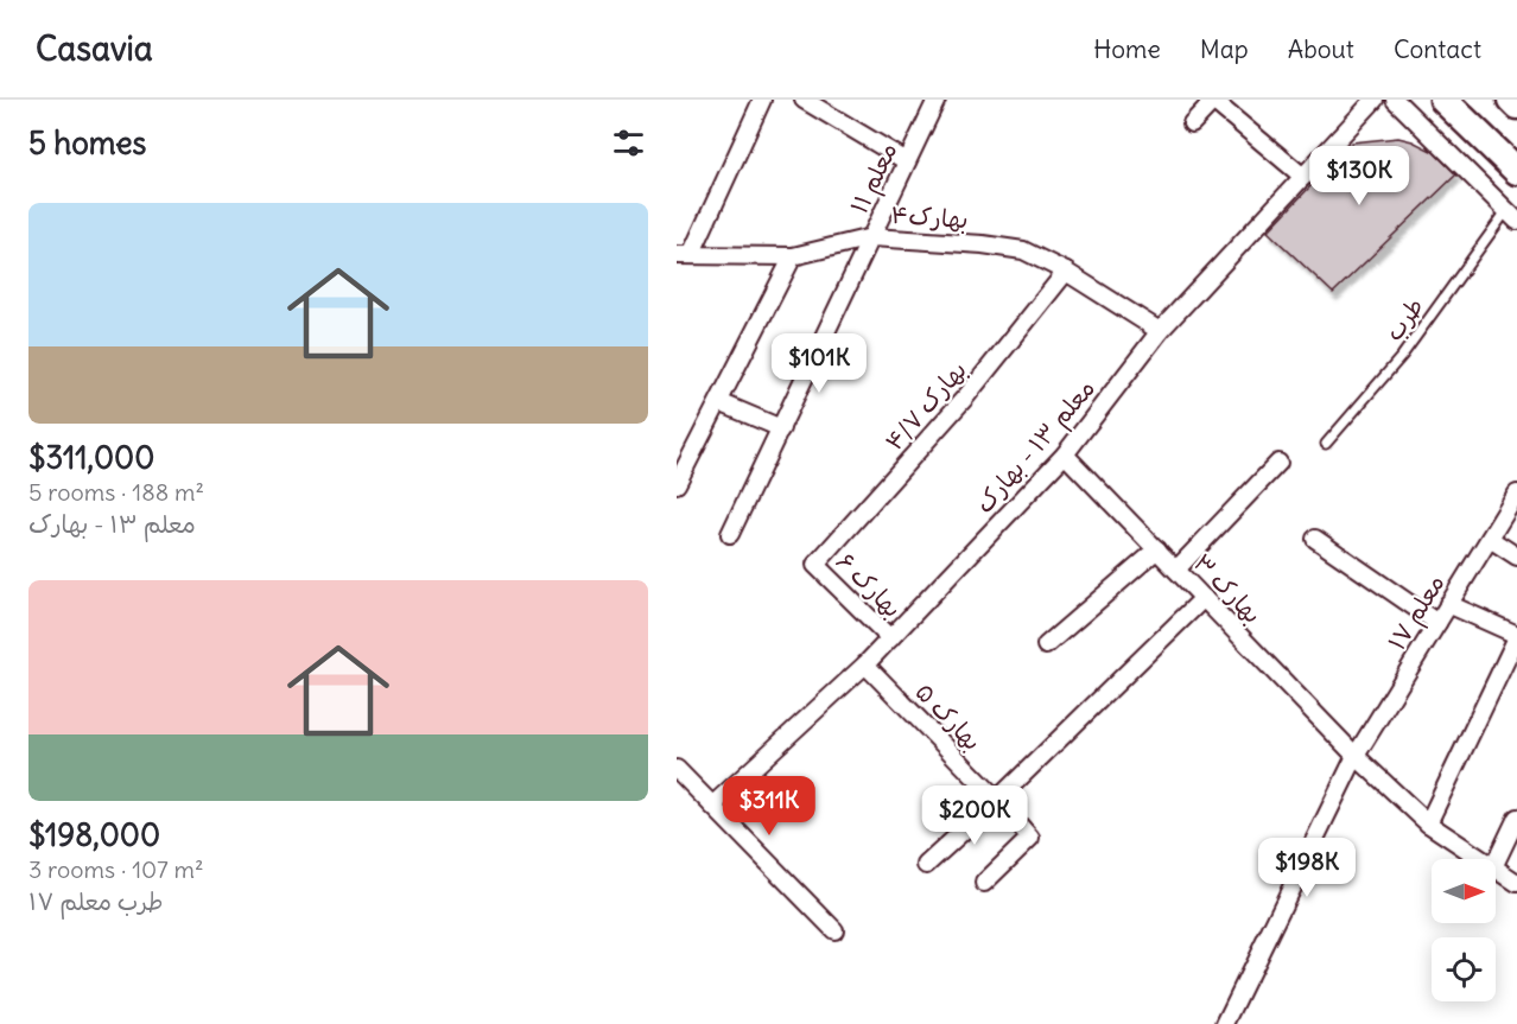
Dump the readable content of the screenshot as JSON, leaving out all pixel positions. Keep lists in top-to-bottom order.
{
  "streets": {
    "street": [
      "معلم ۱۱",
      "بهارک۴",
      "بهارک ۴/۷",
      "معلم ۱۳ - بهارک",
      "بهارک ۶",
      "بهارک ۳",
      "معلم ۱۷",
      "بهارک ۵"
    ],
    "lane": ["طرب"]
  },
  "crossings": [
    ["معلم ۱۱", "بهارک۴"],
    ["بهارک۴", "بهارک ۴/۷"],
    ["بهارک۴", "معلم ۱۳ - بهارک"],
    ["بهارک ۴/۷", "بهارک ۶"],
    ["معلم ۱۳ - بهارک", "بهارک ۶"],
    ["معلم ۱۳ - بهارک", "بهارک ۳"],
    ["معلم ۱۳ - بهارک", "بهارک ۵"],
    ["بهارک ۳", "معلم ۱۷"]
  ],
  "north": "right",
  "page": {
    "header": "Casavia",
    "nav": [
      "Home",
      "Map",
      "About",
      "Contact"
    ],
    "heading": "5 homes",
    "price": [
      "$130K",
      "$101K",
      "$311K",
      "$200K",
      "$198K"
    ],
    "list": [
      {
        "name": "$311,000",
        "note": "5 rooms · 188 m² · معلم ۱۳ - بهارک"
      },
      {
        "name": "$198,000",
        "note": "3 rooms · 107 m² · طرب معلم ۱۷"
      }
    ]
  }
}
